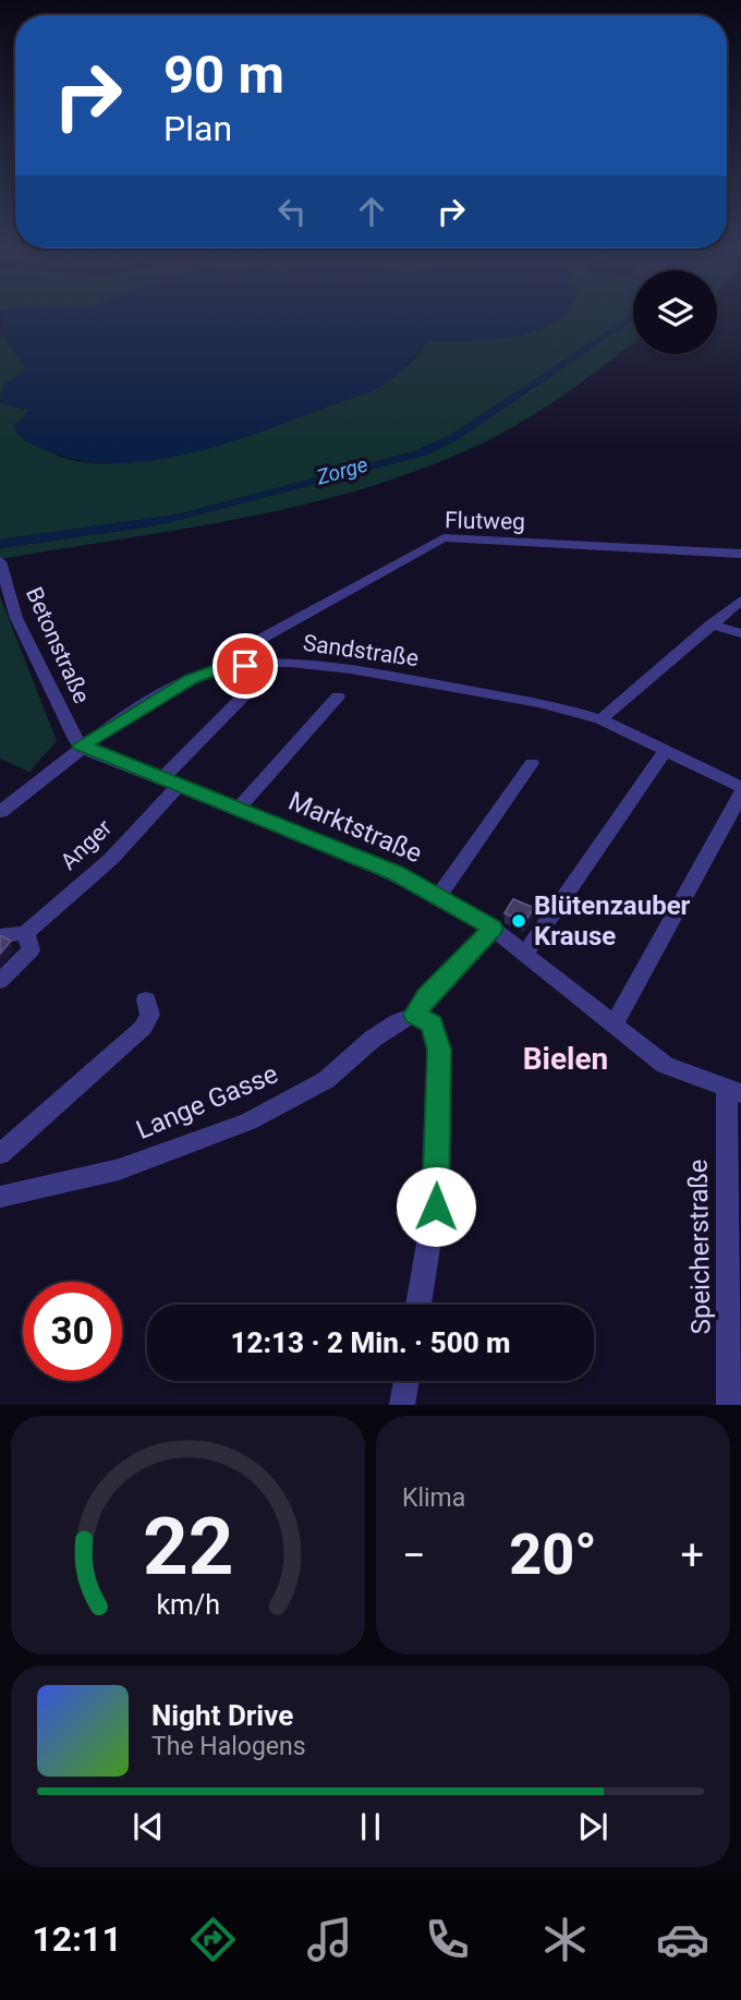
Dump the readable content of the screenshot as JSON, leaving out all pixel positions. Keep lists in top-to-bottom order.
{
  "streets": {
    "street": [
      "Flutweg",
      "Betonstraße",
      "Sandstraße",
      "Marktstraße",
      "Anger",
      "Lange Gasse",
      "Speicherstraße"
    ]
  },
  "crossings": [
    ["Flutweg", "Sandstraße"],
    ["Betonstraße", "Sandstraße"],
    ["Betonstraße", "Marktstraße"],
    ["Sandstraße", "Marktstraße"],
    ["Marktstraße", "Anger"],
    ["Marktstraße", "Speicherstraße"]
  ],
  "districts": ["Bielen"],
  "water": ["Zorge"],
  "places": ["Blütenzauber Krause"],
  "page": {
    "turn": ["90 m", "Plan"],
    "limit": "30",
    "trip": "12:13 · 2 Min. · 500 m",
    "tile": "Klima",
    "heat": ["−", "20°", "+"],
    "song": ["Night Drive", "The Halogens"],
    "tabs": "12:11",
    "gauge": ["22", "km/h"]
  }
}
